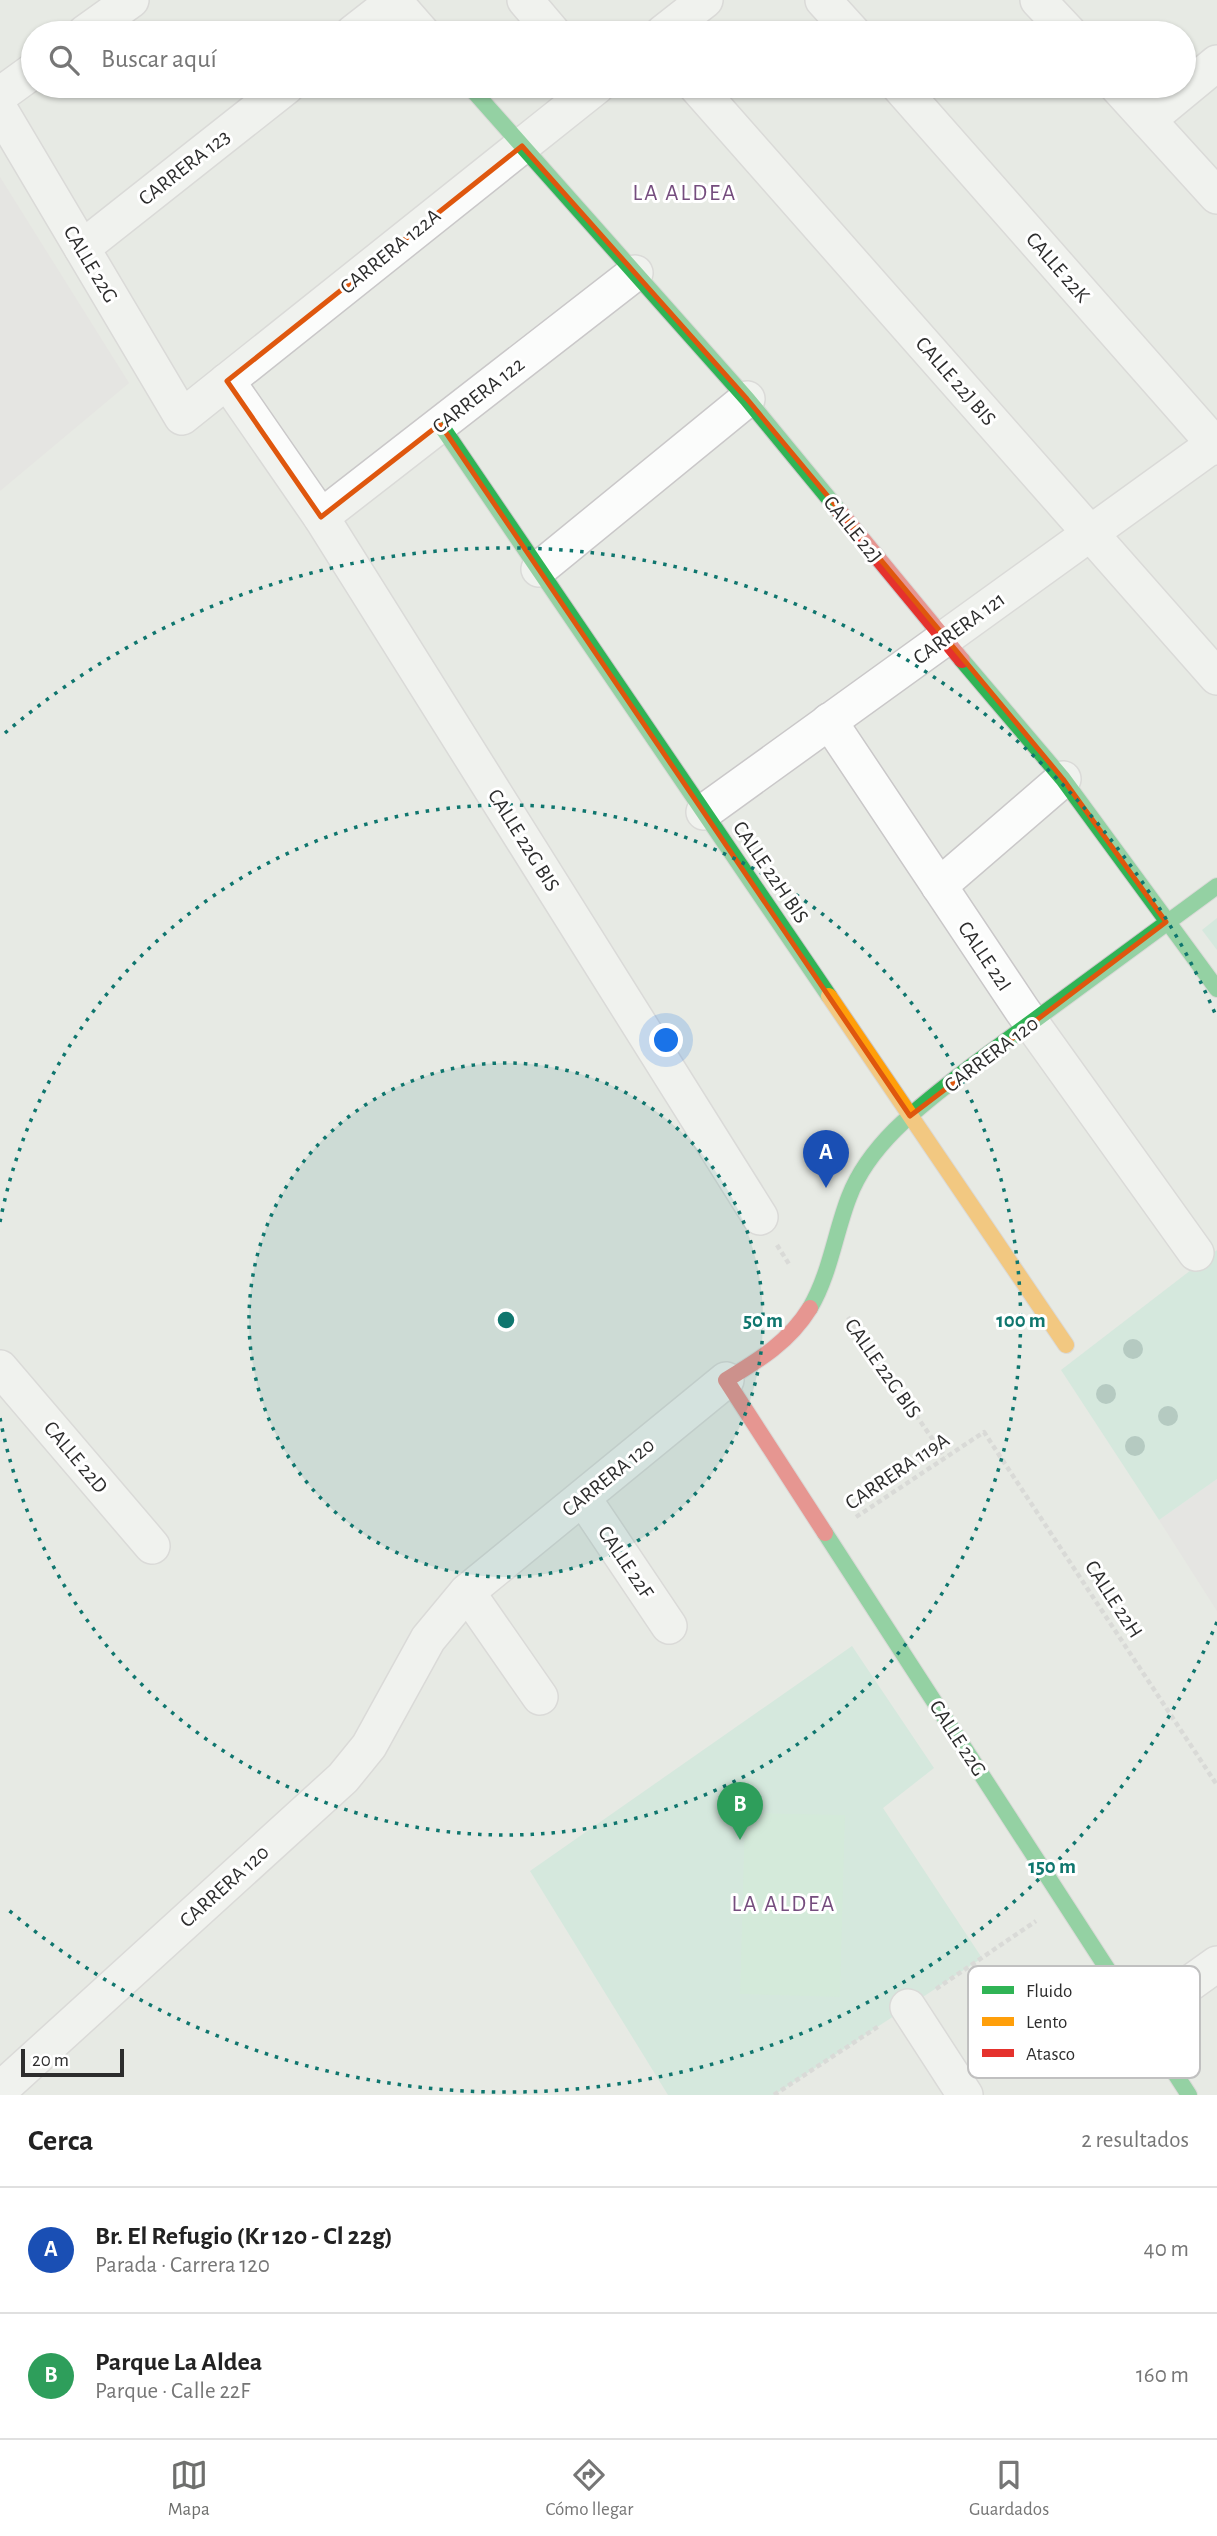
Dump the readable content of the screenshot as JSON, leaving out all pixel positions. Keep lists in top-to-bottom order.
{
  "streets": {
    "street": [
      "CARRERA 123",
      "CARRERA 122A",
      "CALLE 22G",
      "CALLE 22K",
      "CALLE 22J BIS",
      "CARRERA 122",
      "CALLE 22J",
      "CARRERA 121",
      "CALLE 22G BIS",
      "CALLE 22H BIS",
      "CALLE 22I",
      "CARRERA 120",
      "CALLE 22D",
      "CALLE 22F"
    ],
    "path": ["CARRERA 119A", "CALLE 22H"]
  },
  "crossings": [
    ["CARRERA 123", "CALLE 22G"],
    ["CARRERA 122A", "CALLE 22G"],
    ["CARRERA 122A", "CALLE 22J"],
    ["CARRERA 122A", "CALLE 22G BIS"],
    ["CALLE 22G", "CARRERA 120"],
    ["CALLE 22G", "CARRERA 119A"],
    ["CALLE 22K", "CARRERA 121"],
    ["CALLE 22J BIS", "CARRERA 121"],
    ["CARRERA 122", "CALLE 22J"],
    ["CARRERA 122", "CALLE 22G BIS"],
    ["CARRERA 122", "CALLE 22H BIS"],
    ["CALLE 22J", "CARRERA 121"],
    ["CALLE 22J", "CARRERA 120"],
    ["CARRERA 121", "CALLE 22H BIS"],
    ["CARRERA 121", "CALLE 22I"],
    ["CALLE 22G BIS", "CARRERA 120"],
    ["CALLE 22G BIS", "CARRERA 119A"],
    ["CALLE 22H BIS", "CARRERA 120"],
    ["CALLE 22I", "CARRERA 120"],
    ["CARRERA 120", "CALLE 22F"],
    ["CARRERA 119A", "CALLE 22H"]
  ],
  "districts": ["LA ALDEA", "LA ALDEA"],
  "legend": ["Fluido", "Lento", "Atasco"],
  "scale_bar": "20 m",
  "page": {
    "search": "Buscar aquí",
    "pins": ["A", "B"],
    "scale": "20 m",
    "heading": ["Cerca", "2 resultados"],
    "list": [
      {
        "mark": "A",
        "name": "Br. El Refugio (Kr 120 - Cl 22g)",
        "note": "Parada · Carrera 120",
        "value": "40 m"
      },
      {
        "mark": "B",
        "name": "Parque La Aldea",
        "note": "Parque · Calle 22F",
        "value": "160 m"
      }
    ],
    "nav": ["Mapa", "Cómo llegar", "Guardados"]
  },
  "rings": ["50 m", "100 m", "150 m"]
}
